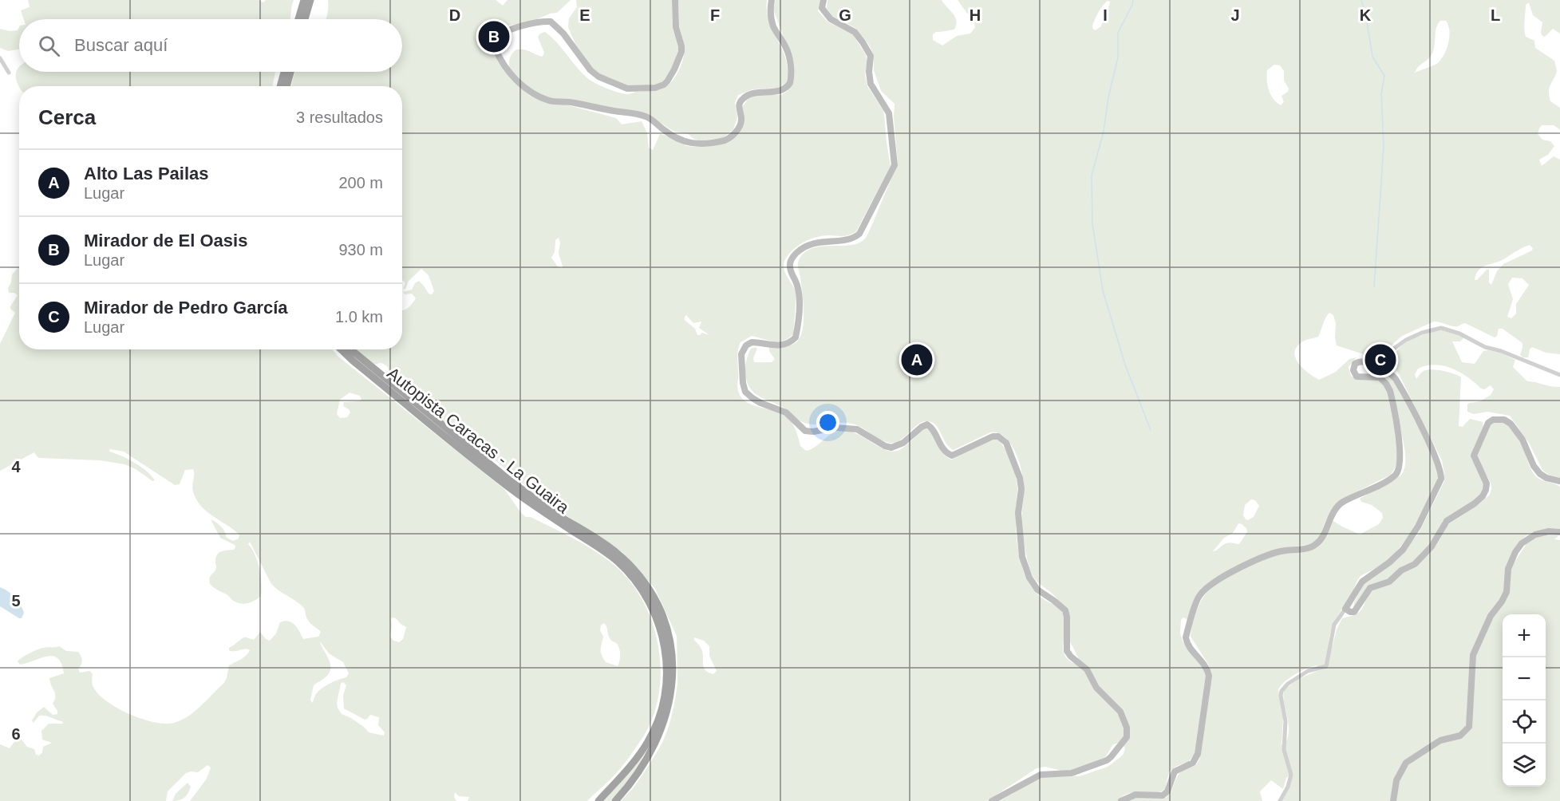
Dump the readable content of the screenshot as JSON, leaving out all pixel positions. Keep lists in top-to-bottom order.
{
  "streets": {
    "highway": ["Autopista Caracas - La Guaira"]
  },
  "page": {
    "pins": ["B", "A", "C"],
    "search": "Buscar aquí",
    "heading": ["Cerca", "3 resultados"],
    "list": [
      {
        "mark": "A",
        "name": "Alto Las Pailas",
        "note": "Lugar",
        "value": "200 m"
      },
      {
        "mark": "B",
        "name": "Mirador de El Oasis",
        "note": "Lugar",
        "value": "930 m"
      },
      {
        "mark": "C",
        "name": "Mirador de Pedro García",
        "note": "Lugar",
        "value": "1.0 km"
      }
    ],
    "map_buttons": ["+", "−"]
  },
  "grid": {
    "columns": [
      "D",
      "E",
      "F",
      "G",
      "H",
      "I",
      "J",
      "K",
      "L"
    ],
    "rows": ["4", "5", "6"]
  }
}
